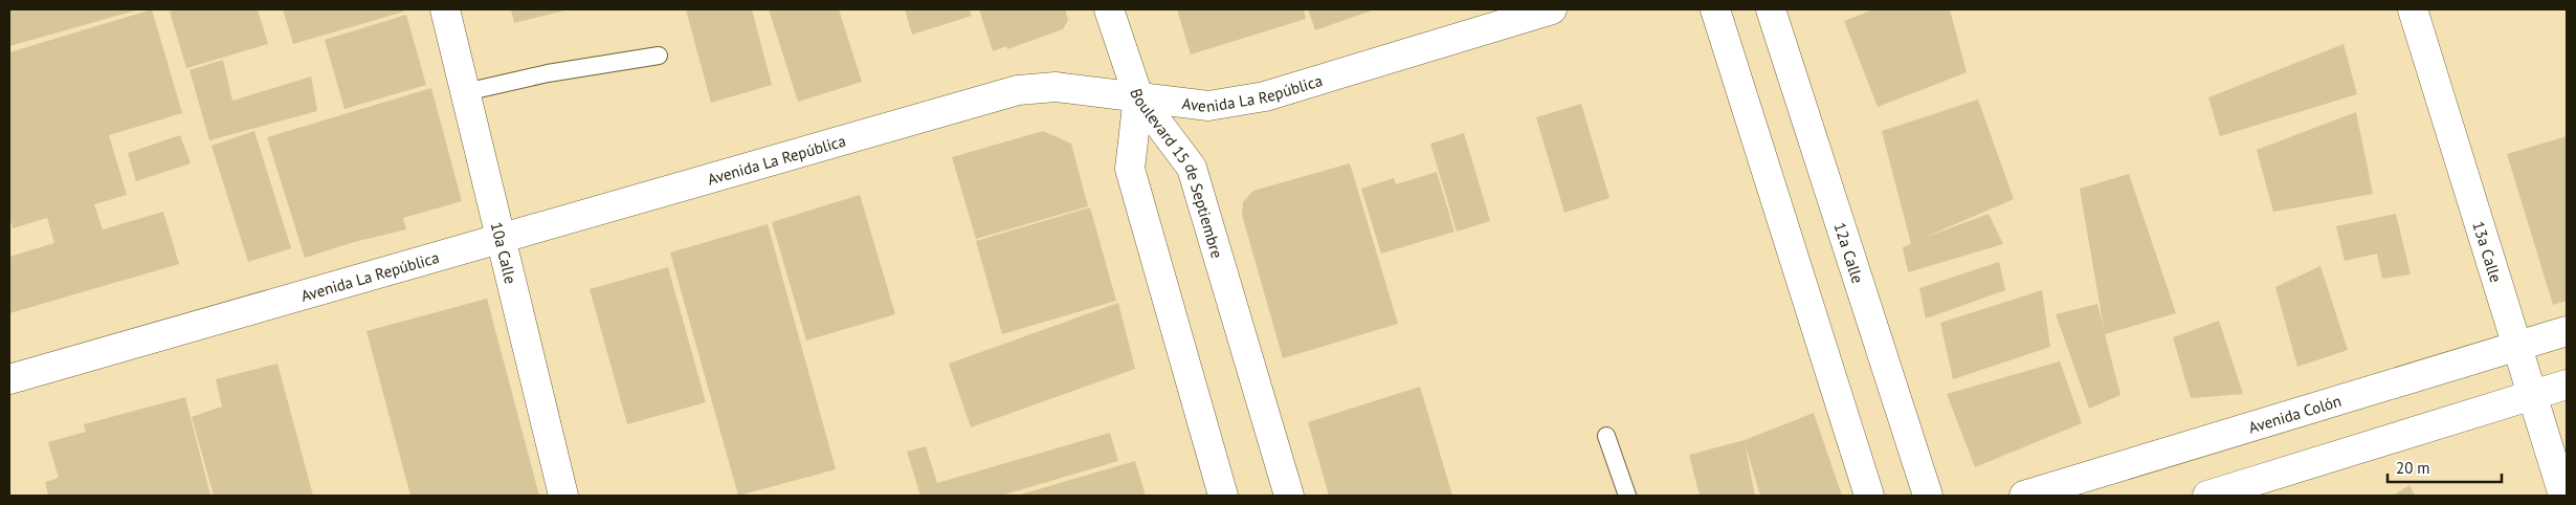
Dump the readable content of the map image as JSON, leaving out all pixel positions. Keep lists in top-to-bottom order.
{
  "streets": {
    "street": [
      "Avenida La República",
      "Boulevard 15 de Septiembre",
      "10a Calle",
      "12a Calle",
      "13a Calle",
      "Avenida Colón"
    ]
  },
  "crossings": [
    ["Avenida La República", "Boulevard 15 de Septiembre"],
    ["Avenida La República", "10a Calle"],
    ["13a Calle", "Avenida Colón"]
  ],
  "scale_bar": "20 m"
}
